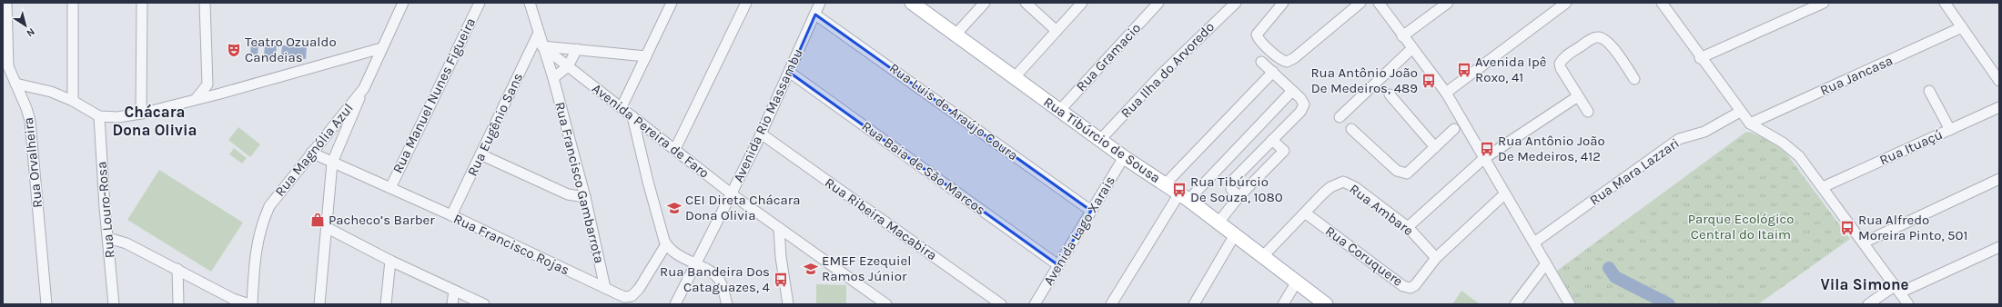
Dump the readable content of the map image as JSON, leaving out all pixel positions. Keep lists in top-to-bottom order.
{
  "streets": {
    "main road": ["Rua Tibúrcio de Sousa"],
    "street": [
      "Rua Gramacio",
      "Rua Ilha do Arvoredo",
      "Rua Jancasa",
      "Rua Manuel Nunes Figueira",
      "Rua Luis de Araújo Coura",
      "Avenida Rio Massambu",
      "Rua Eugênio Sans",
      "Avenida Pereira de Faro",
      "Rua Ituaçú",
      "Rua Magnólia Azul",
      "Rua Orvalheira",
      "Rua Baia de São Marcos",
      "Rua Mara Lazzari",
      "Rua Francisco Gambarrota",
      "Rua Louro-Rosa",
      "Rua Ambare",
      "Rua Ribeira Macabira",
      "Avenida Lago Xarais",
      "Rua Francisco Rojas",
      "Rua Coruquere"
    ]
  },
  "crossings": [
    ["Rua Gramacio", "Rua Tibúrcio de Sousa"],
    ["Rua Ilha do Arvoredo", "Rua Tibúrcio de Sousa"],
    ["Rua Manuel Nunes Figueira", "Rua Francisco Rojas"],
    ["Rua Luis de Araújo Coura", "Avenida Rio Massambu"],
    ["Rua Luis de Araújo Coura", "Avenida Lago Xarais"],
    ["Avenida Rio Massambu", "Avenida Pereira de Faro"],
    ["Avenida Rio Massambu", "Rua Baia de São Marcos"],
    ["Avenida Rio Massambu", "Rua Ribeira Macabira"],
    ["Rua Eugênio Sans", "Rua Francisco Rojas"],
    ["Avenida Pereira de Faro", "Rua Francisco Gambarrota"],
    ["Rua Tibúrcio de Sousa", "Rua Ambare"],
    ["Rua Tibúrcio de Sousa", "Avenida Lago Xarais"],
    ["Rua Magnólia Azul", "Rua Francisco Rojas"],
    ["Rua Baia de São Marcos", "Avenida Lago Xarais"],
    ["Rua Francisco Gambarrota", "Rua Francisco Rojas"],
    ["Rua Ambare", "Rua Coruquere"]
  ],
  "districts": ["Chácara Dona Olivia", "Vila Simone"],
  "parks": ["Parque Ecológico Central do Itaim"],
  "places": {
    "theatre": ["Teatro Ozualdo Candeias"],
    "bus stop": [
      "Avenida Ipê Roxo, 41",
      "Rua Antônio João De Medeiros, 489",
      "Rua Antônio João De Medeiros, 412",
      "Rua Tibúrcio De Souza, 1080",
      "Rua Alfredo Moreira Pinto, 501",
      "Rua Bandeira Dos Cataguazes, 4"
    ],
    "school or university": ["CEI Direta Chácara Dona Olivia", "EMEF Ezequiel Ramos Júnior"],
    "shop": ["Pacheco’s Barber"]
  },
  "north": "bottom right"
}
